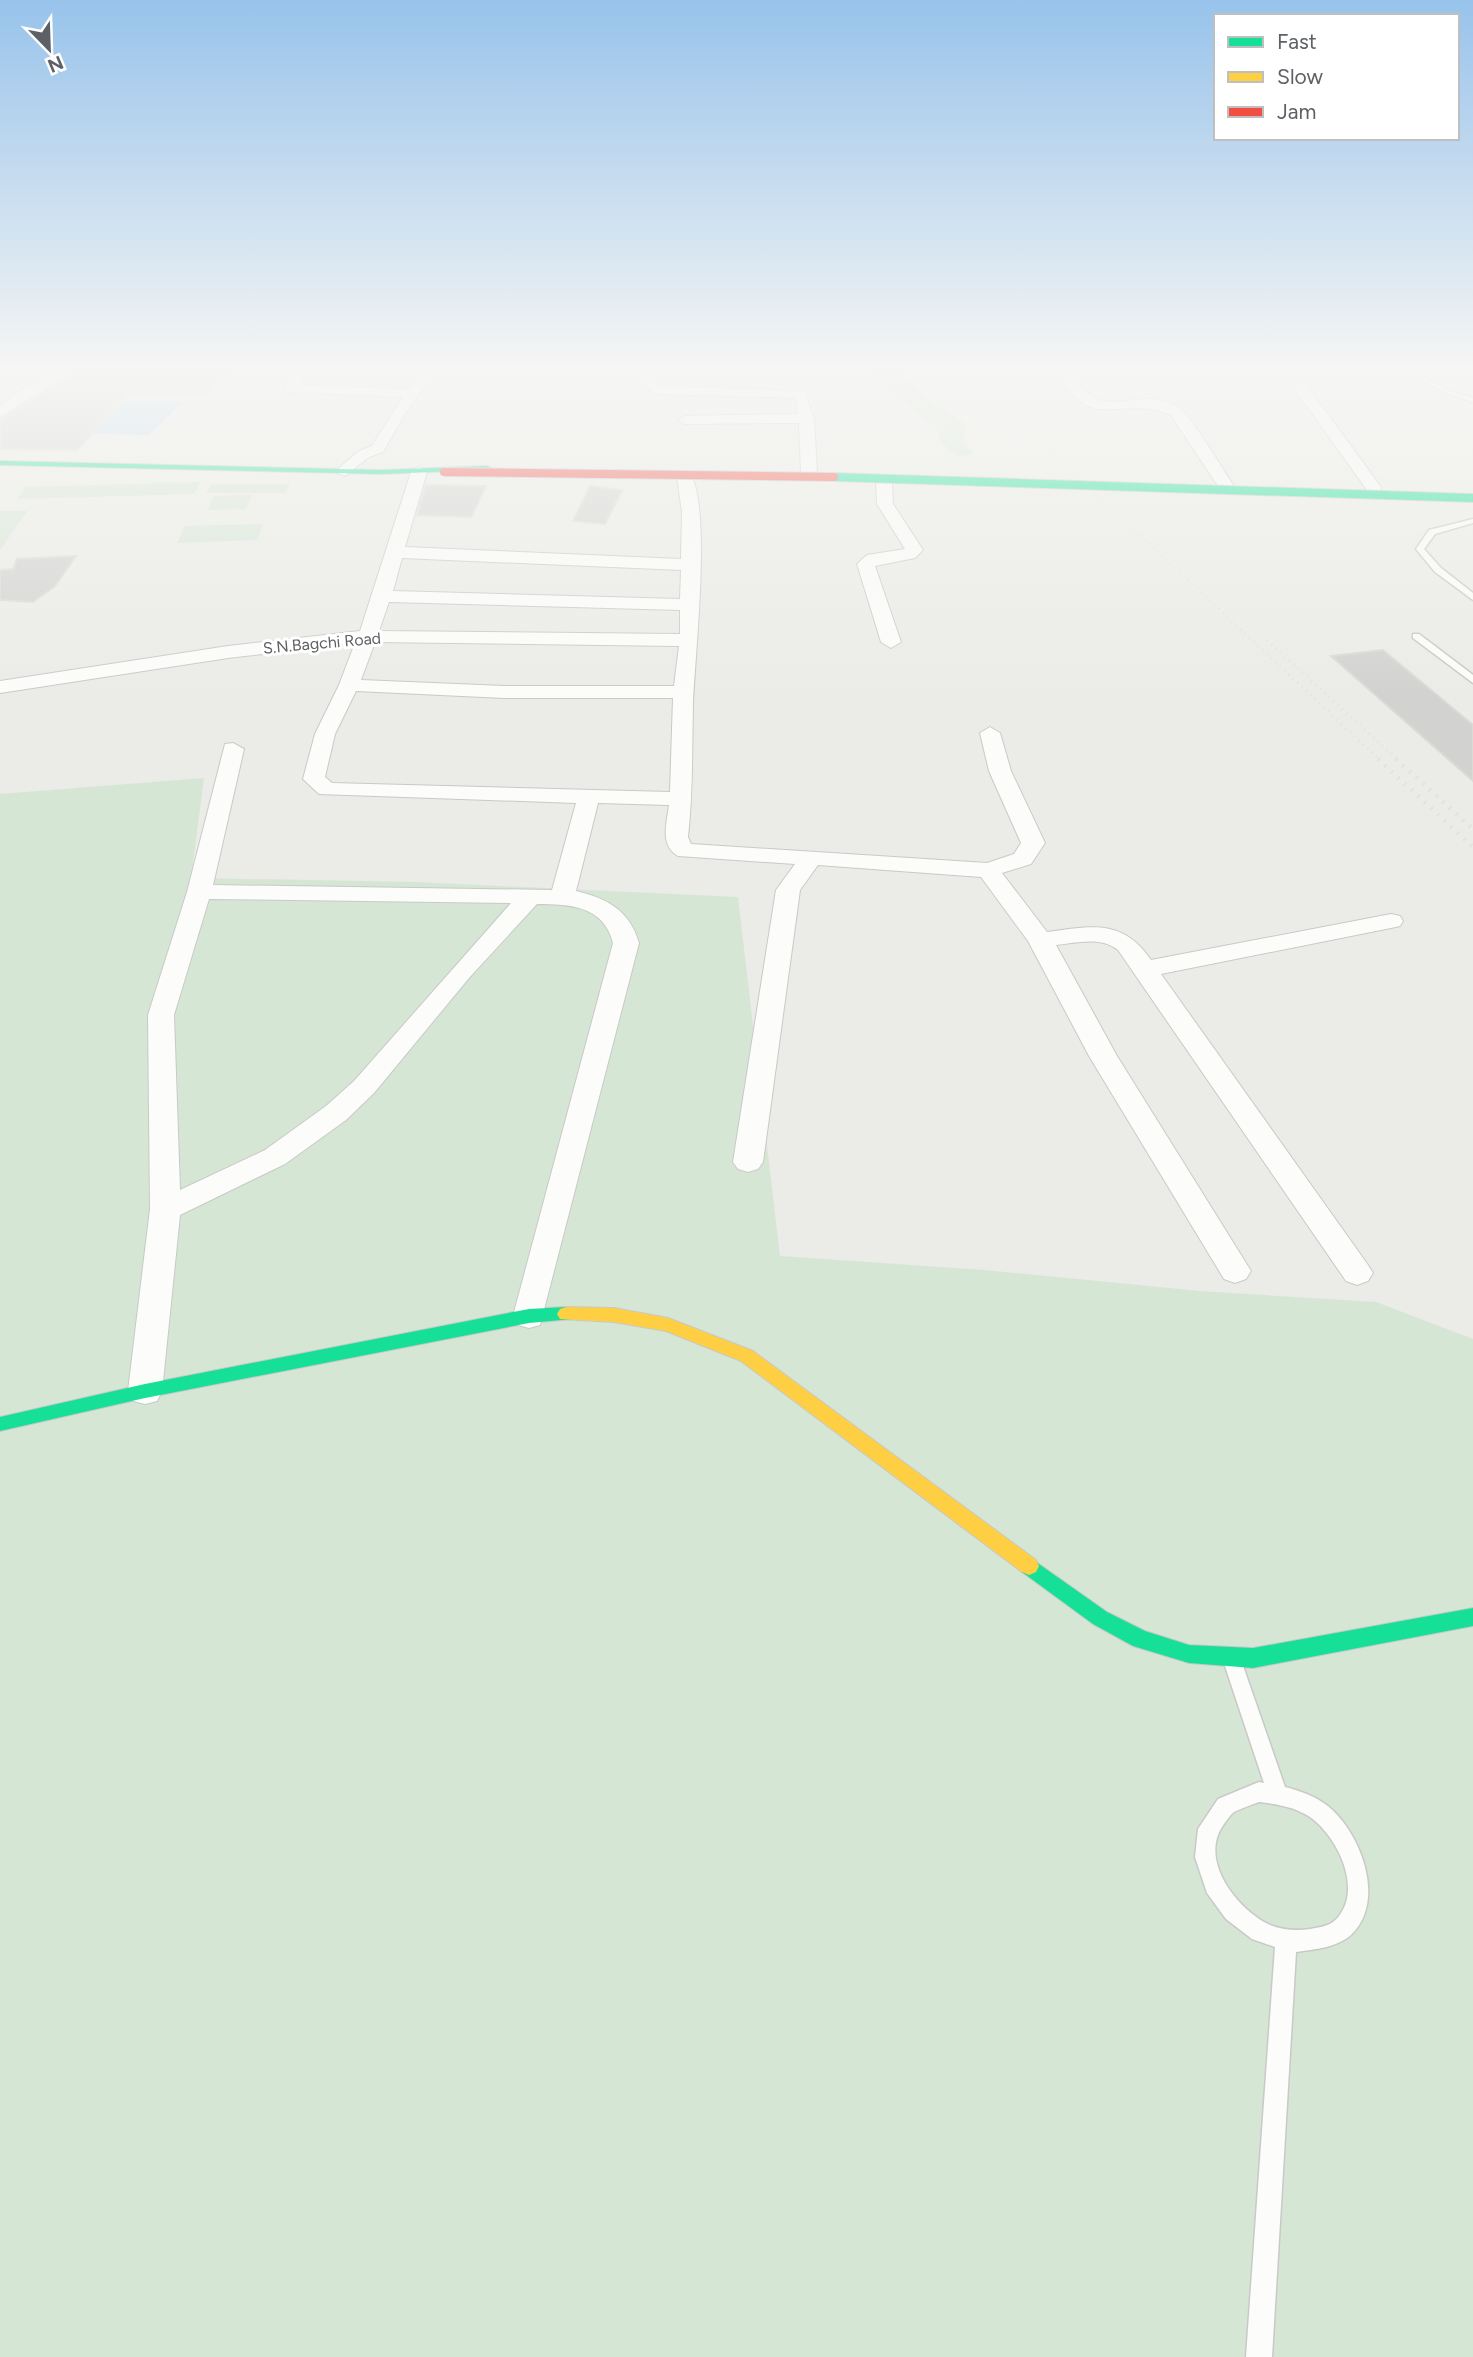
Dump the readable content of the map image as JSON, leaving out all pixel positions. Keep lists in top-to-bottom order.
{
  "streets": {
    "street": ["S.N.Bagchi Road"]
  },
  "legend": ["Fast", "Slow", "Jam"],
  "north": "bottom right"
}
